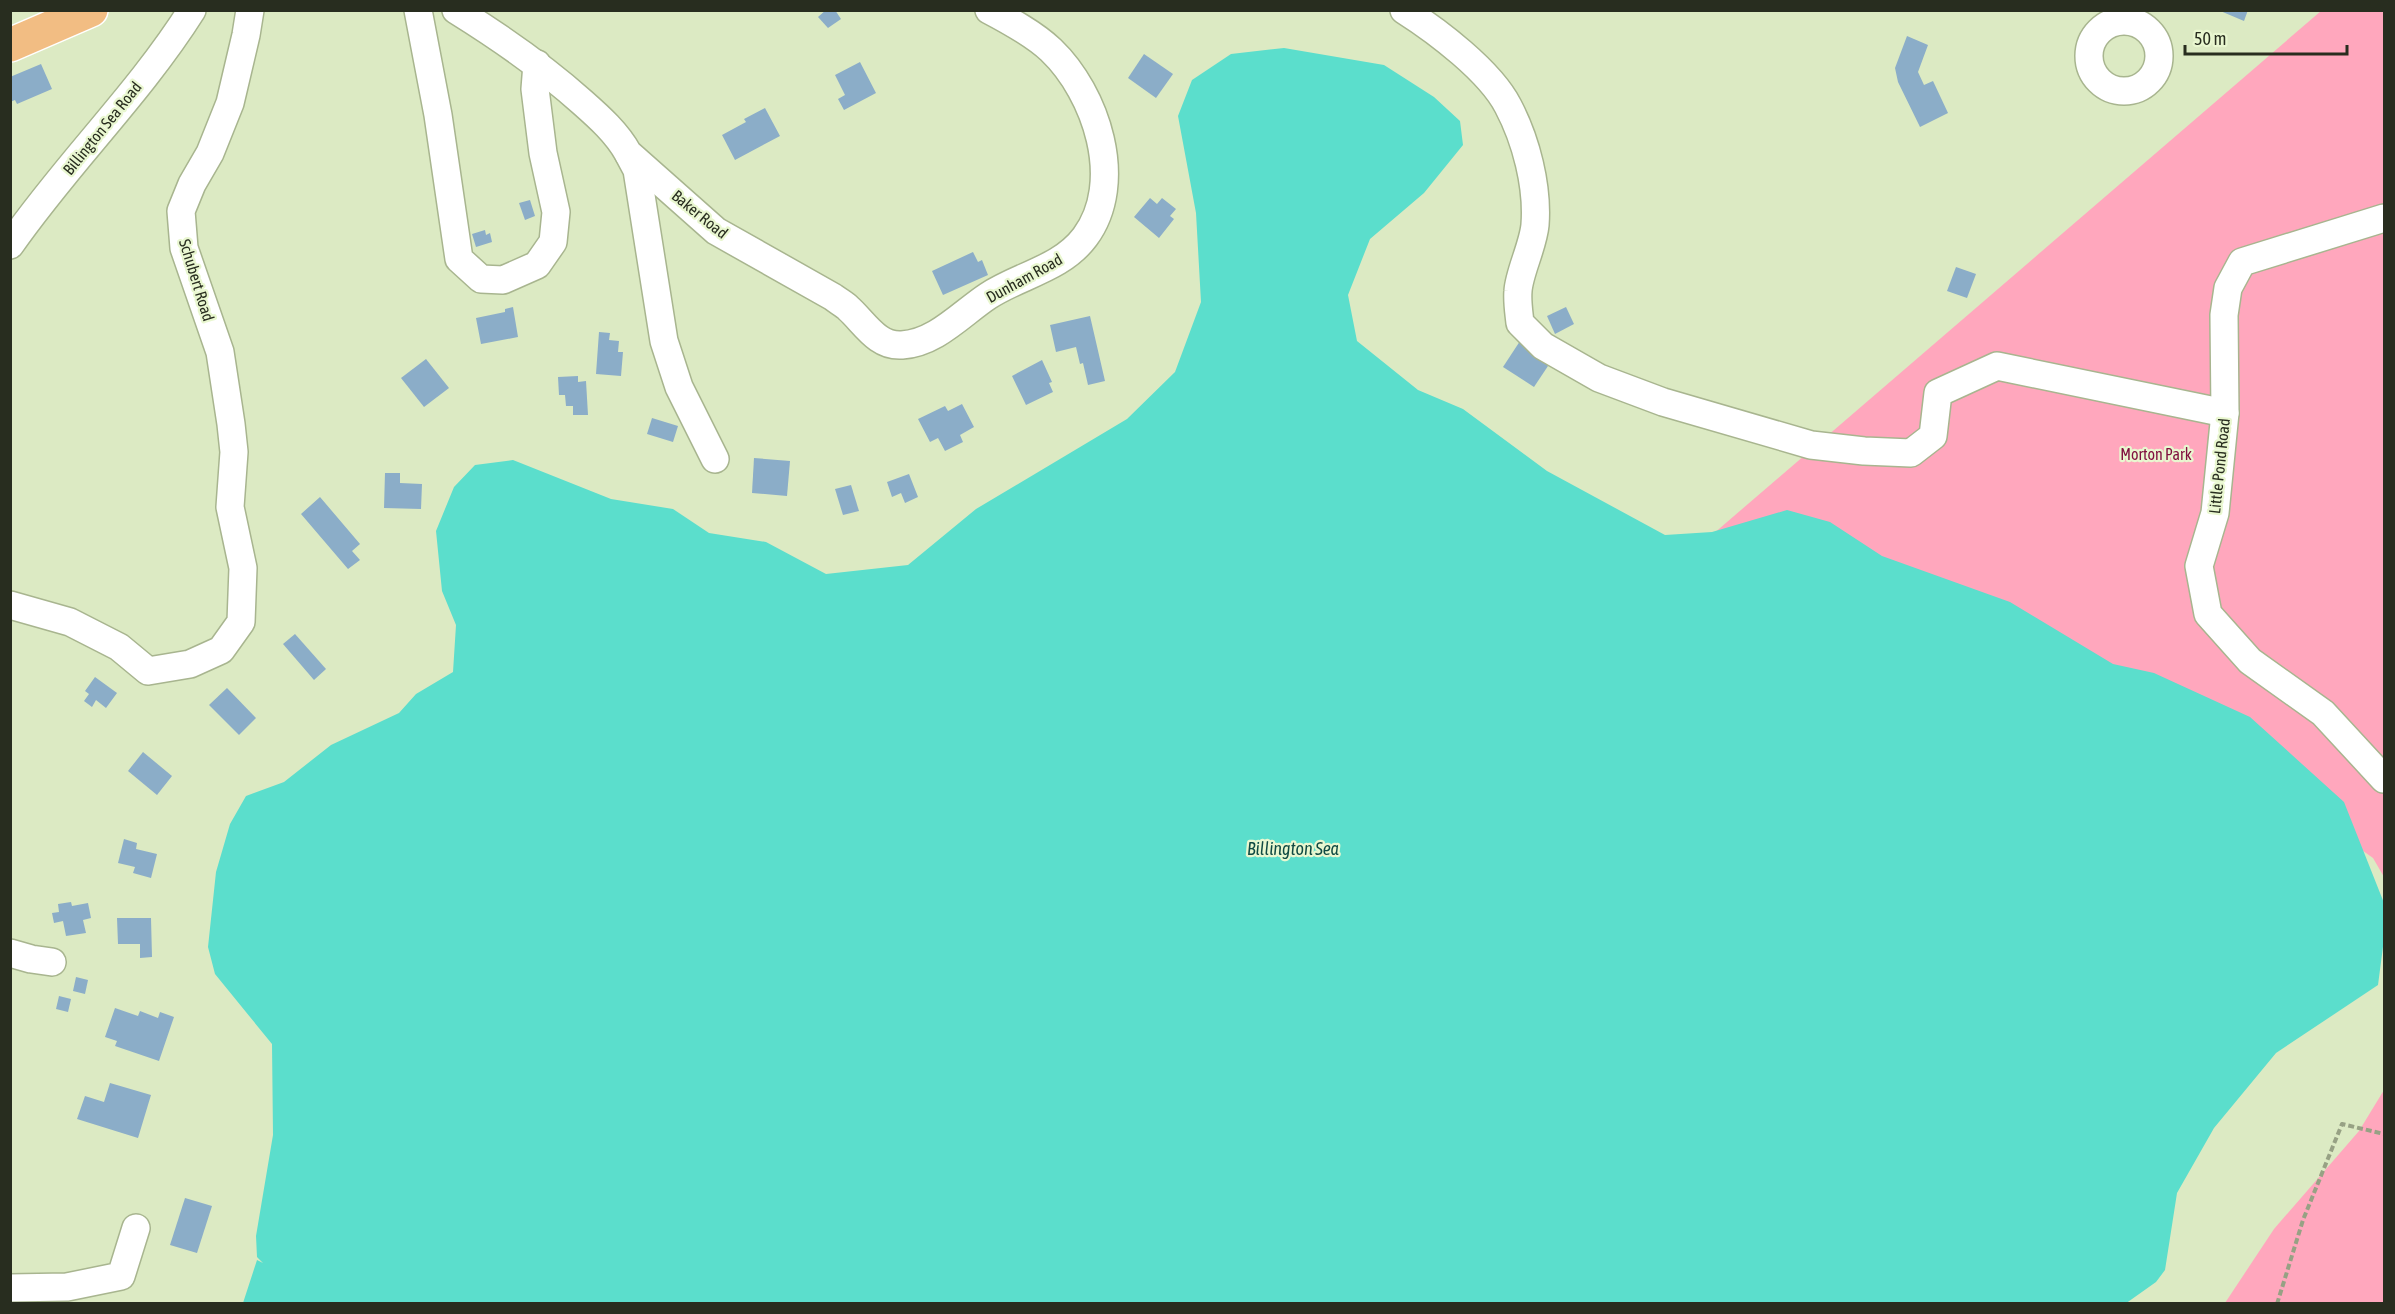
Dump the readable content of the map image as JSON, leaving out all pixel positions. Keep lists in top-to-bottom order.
{
  "streets": {
    "street": [
      "Billington Sea Road",
      "Baker Road",
      "Dunham Road",
      "Schubert Road",
      "Little Pond Road"
    ]
  },
  "crossings": [
    ["Baker Road", "Dunham Road"]
  ],
  "water": ["Billington Sea"],
  "parks": ["Morton Park"],
  "scale_bar": "50 m"
}
